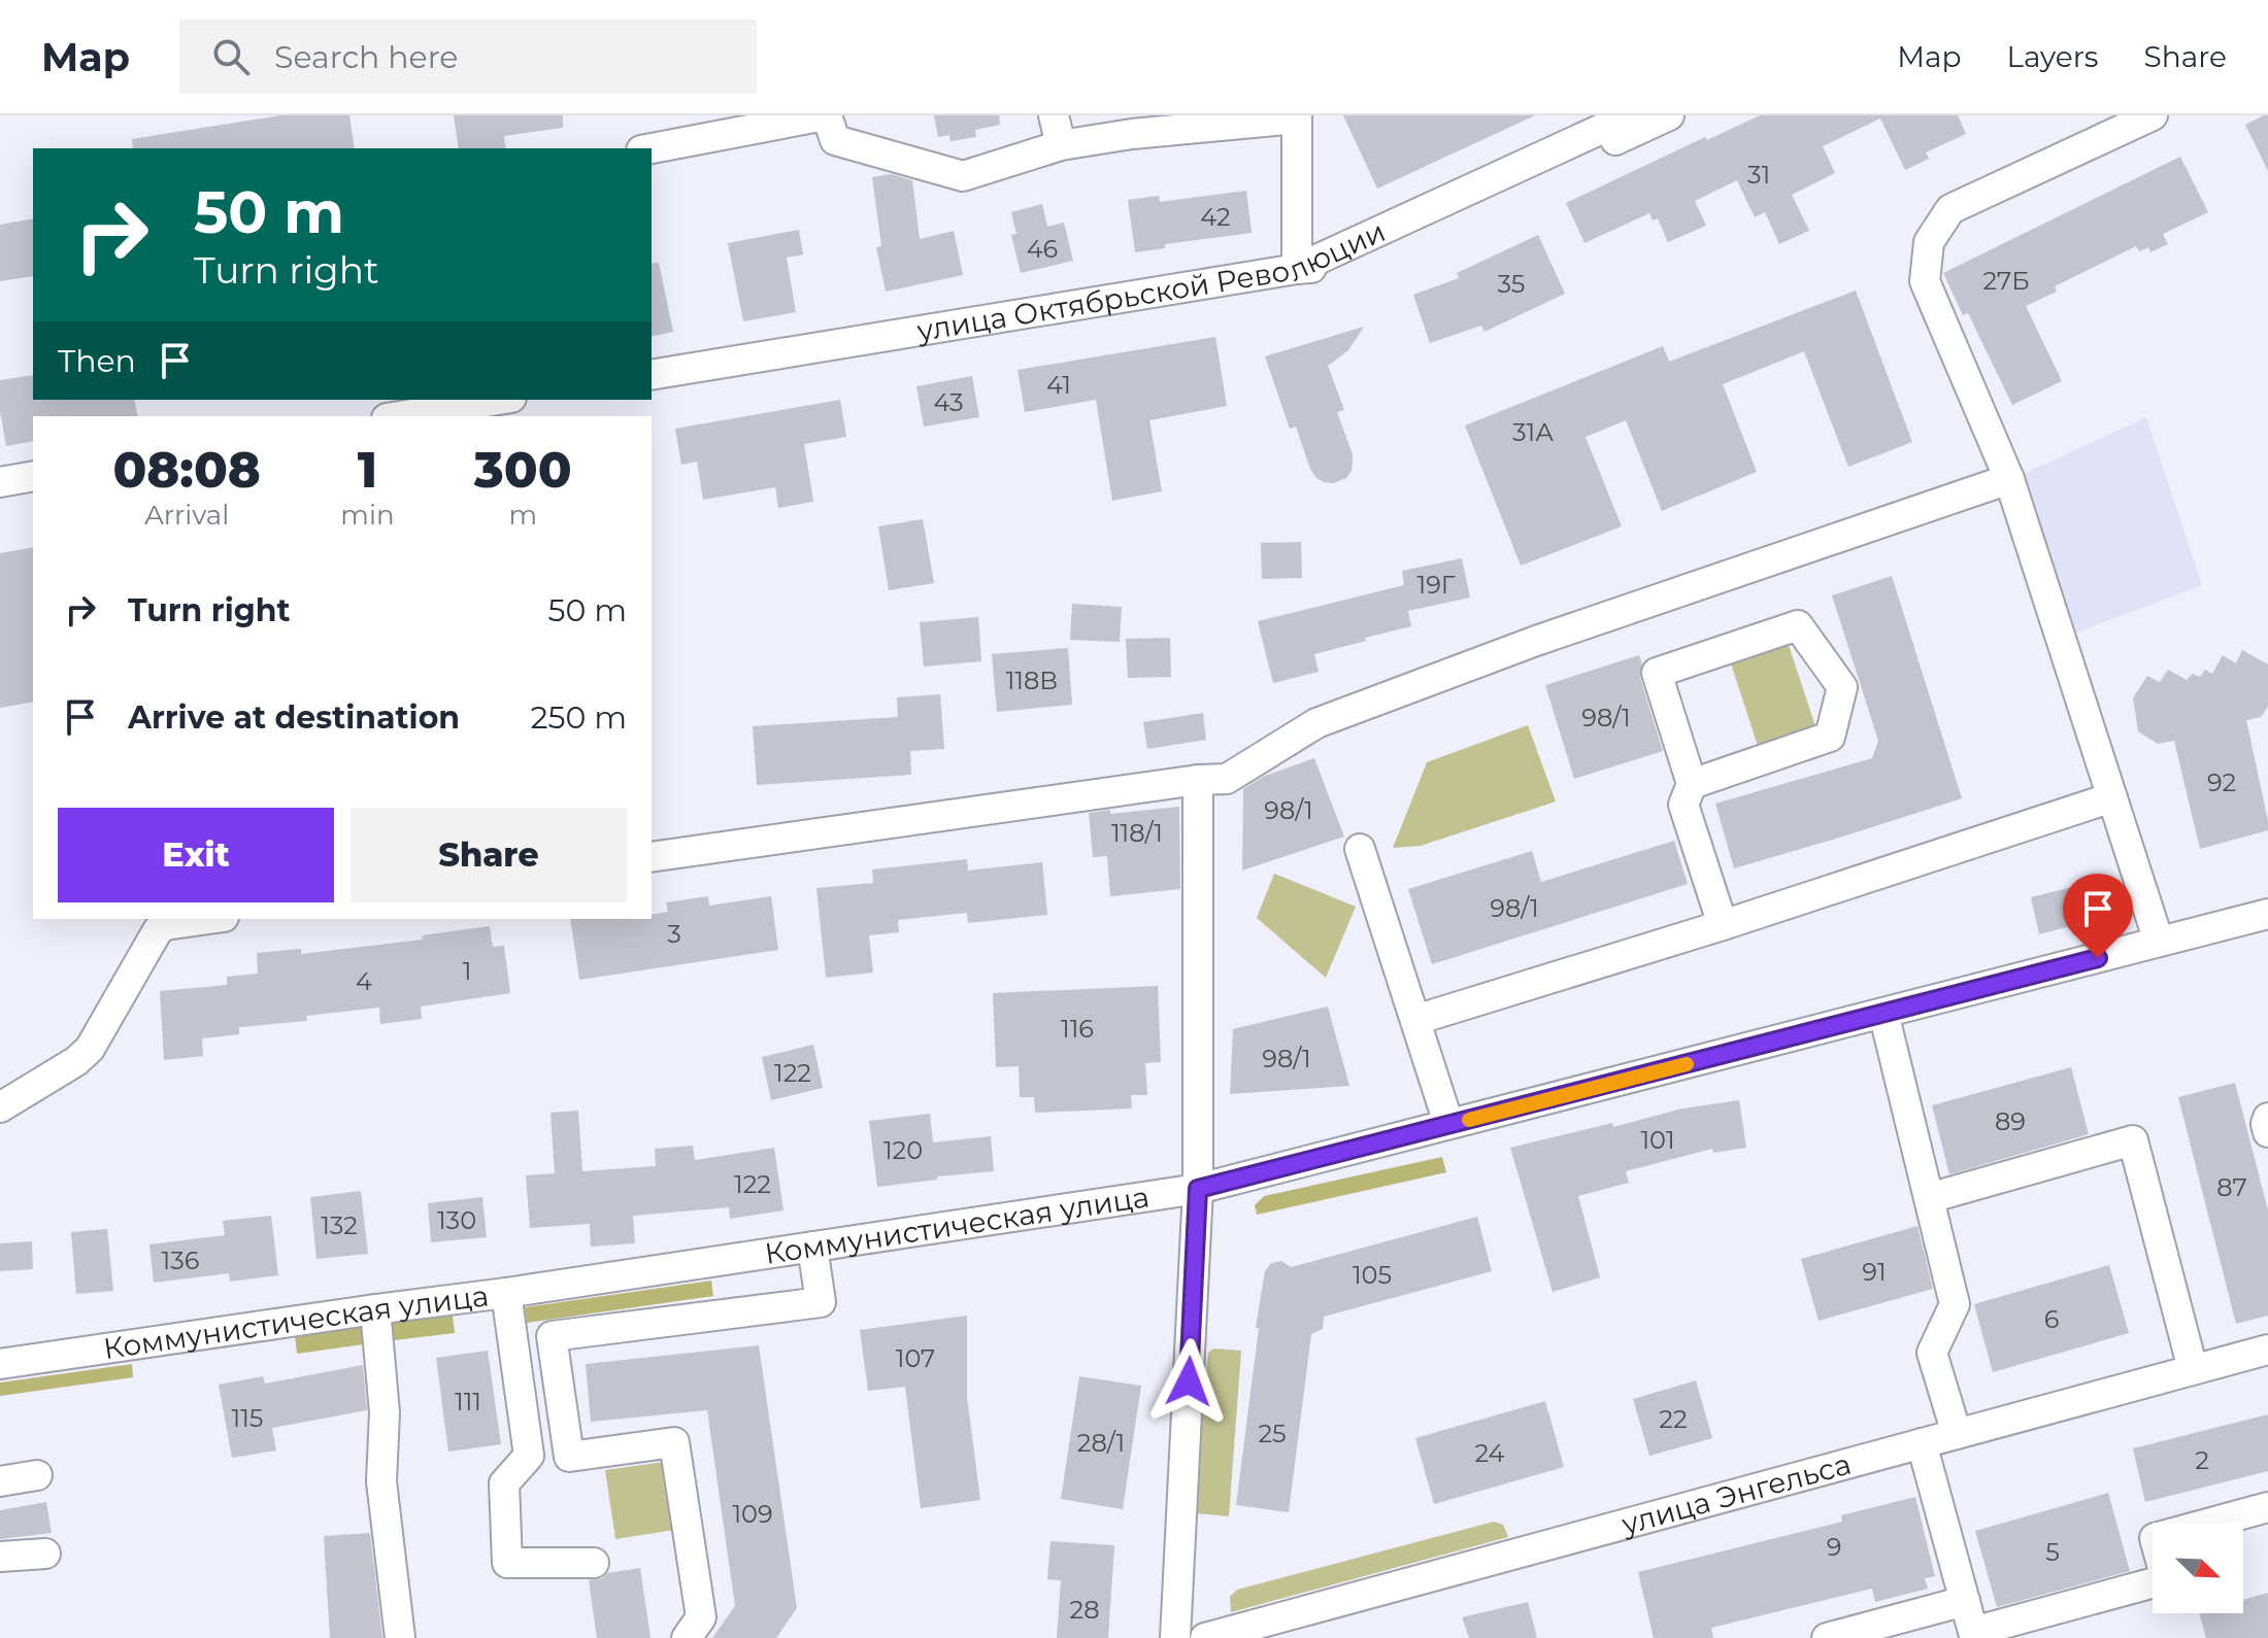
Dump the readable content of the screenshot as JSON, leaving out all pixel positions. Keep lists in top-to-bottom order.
{
  "streets": {
    "street": ["улица Октябрьской Революции", "Коммунистическая улица", "улица Энгельса"]
  },
  "house_numbers": [
    "31",
    "42",
    "46",
    "27Б",
    "35",
    "41",
    "43",
    "31А",
    "19Г",
    "118В",
    "98/1",
    "92",
    "98/1",
    "118/1",
    "98/1",
    "3",
    "1",
    "4",
    "116",
    "98/1",
    "122",
    "89",
    "101",
    "120",
    "122",
    "87",
    "130",
    "132",
    "136",
    "91",
    "105",
    "6",
    "107",
    "111",
    "115",
    "22",
    "25",
    "28/1",
    "24",
    "2",
    "109",
    "9",
    "5",
    "28"
  ],
  "north": "bottom right",
  "page": {
    "header": "Map",
    "search": "Search here",
    "nav": ["Map", "Layers", "Share"],
    "turn": ["50 m", "Turn right"],
    "then": "Then",
    "eta": [
      "08:08",
      "Arrival",
      "1",
      "min",
      "300",
      "m"
    ],
    "list": [
      {
        "name": "Turn right",
        "value": "50 m"
      },
      {
        "name": "Arrive at destination",
        "value": "250 m"
      }
    ],
    "buttons": ["Exit", "Share"]
  }
}
